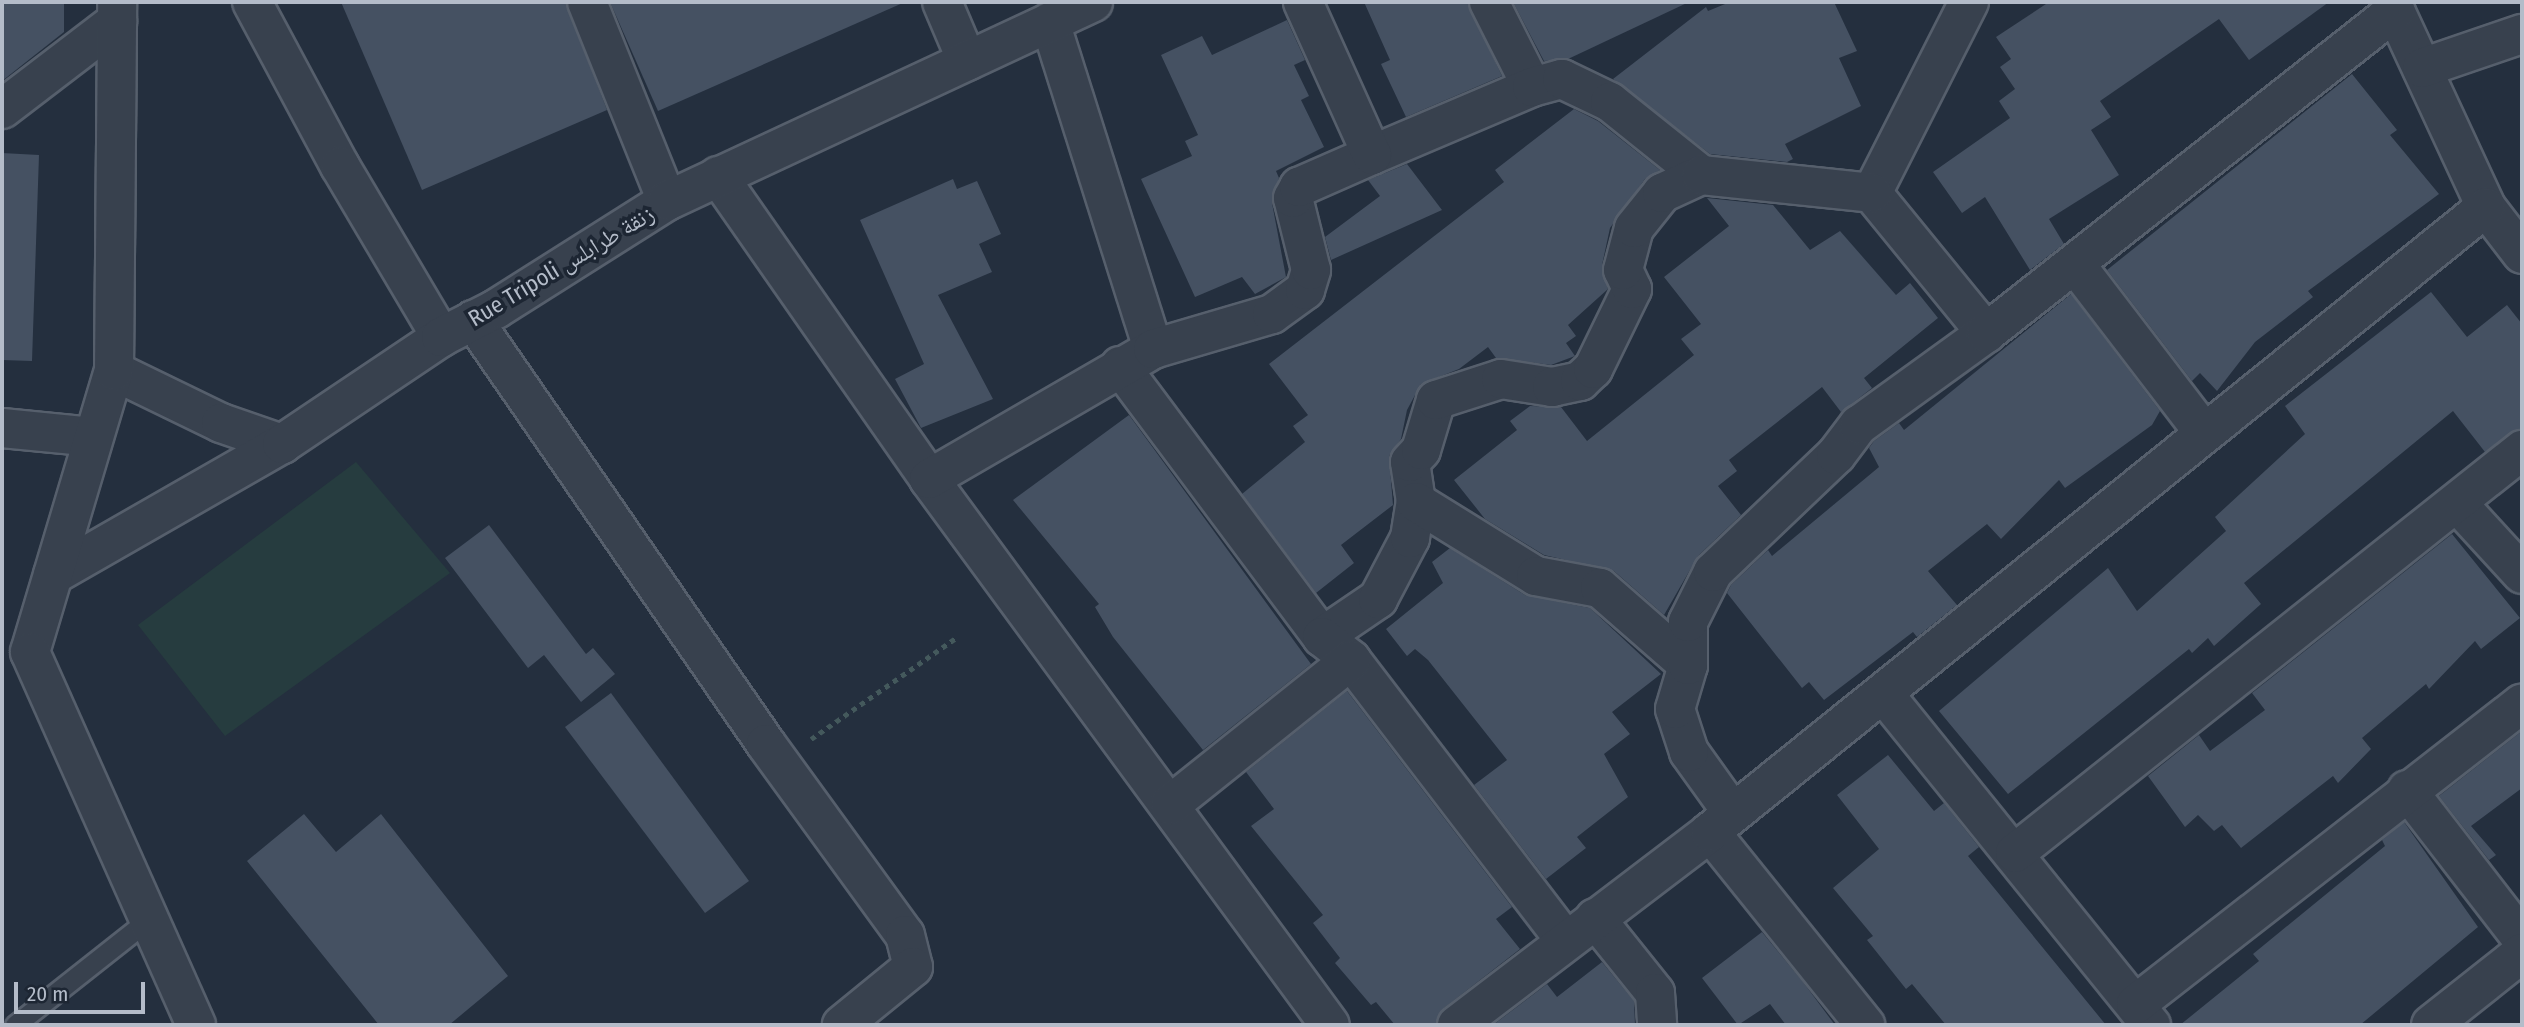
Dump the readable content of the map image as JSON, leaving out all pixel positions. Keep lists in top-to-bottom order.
{
  "streets": {
    "street": ["Rue Tripoli زنقة طرابلس"]
  },
  "scale_bar": "20 m"
}
